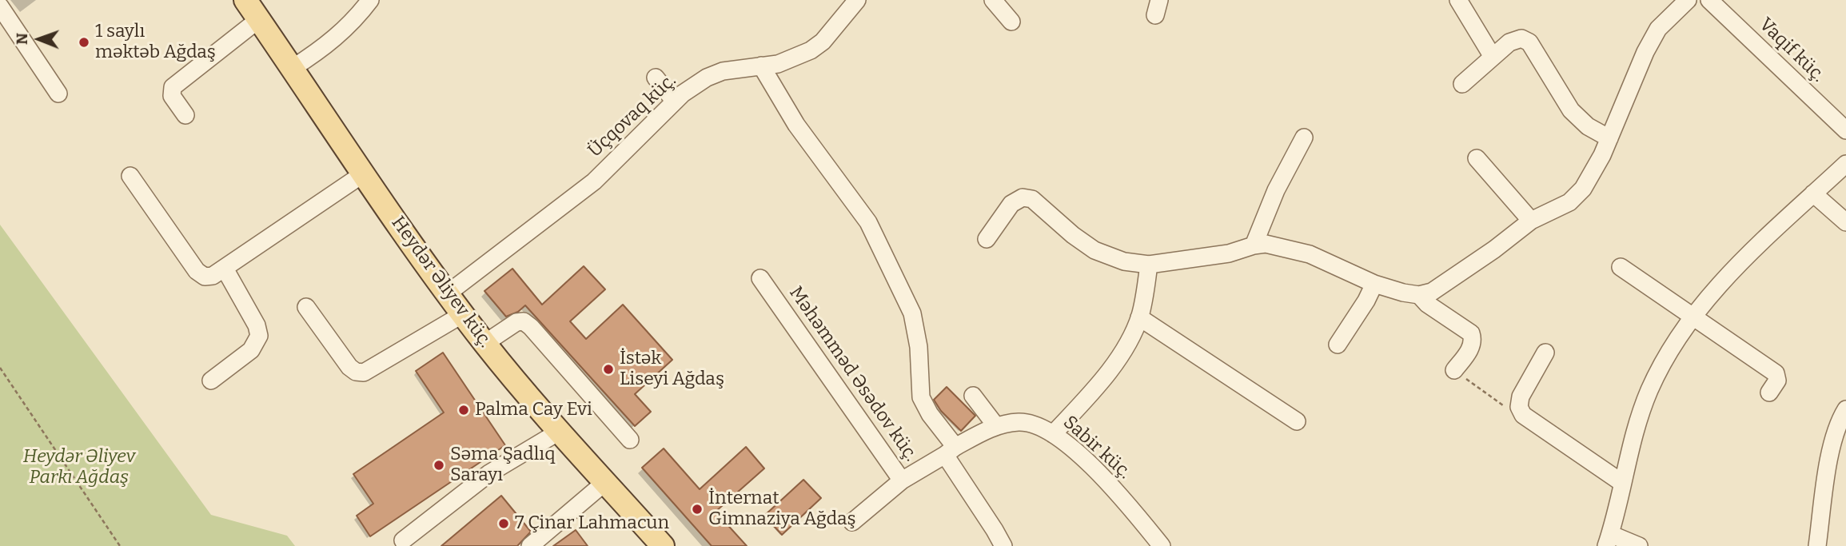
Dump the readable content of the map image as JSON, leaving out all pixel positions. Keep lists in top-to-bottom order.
{
  "streets": {
    "main road": ["Heydər Əliyev küç."],
    "street": [
      "Vaqif küç.",
      "Üçqovaq küç.",
      "Məhəmməd Əsədov küç.",
      "Sabir küç."
    ]
  },
  "crossings": [
    ["Üçqovaq küç.", "Heydər Əliyev küç."],
    ["Üçqovaq küç.", "Məhəmməd Əsədov küç."],
    ["Məhəmməd Əsədov küç.", "Sabir küç."]
  ],
  "parks": ["Heydər Əliyev Parkı Ağdaş"],
  "places": [
    "1 saylı məktəb Ağdaş",
    "İstək Liseyi Ağdaş",
    "Palma Cay Evi",
    "Səma Şadlıq Sarayı",
    "İnternat Gimnaziya Ağdaş",
    "7 Çinar Lahmacun"
  ],
  "north": "left"
}
